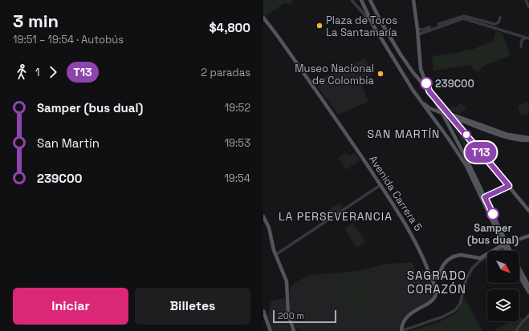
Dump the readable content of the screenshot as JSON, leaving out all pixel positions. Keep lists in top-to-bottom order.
{
  "streets": {
    "main road": ["Avenida Carrera 5"]
  },
  "districts": ["SAN MARTÍN", "LA PERSEVERANCIA", "SAGRADO CORAZÓN"],
  "places": [
    "Plaza de Toros La Santamaría",
    "Museo Nacional de Colombia",
    "239C00",
    "Samper (bus dual)"
  ],
  "lines": ["bus line T13"],
  "scale_bar": "200 m",
  "north": "bottom right",
  "page": {
    "heading": ["3 min", "19:51 – 19:54 · Autobús", "$4,800"],
    "on_map": "T13",
    "legs": ["1", "T13", "2 paradas"],
    "list": [
      {
        "name": "Samper (bus dual)",
        "value": "19:52"
      },
      {
        "name": "San Martín",
        "value": "19:53"
      },
      {
        "name": "239C00",
        "value": "19:54"
      }
    ],
    "buttons": ["Iniciar", "Billetes"],
    "scale": "200 m"
  }
}
